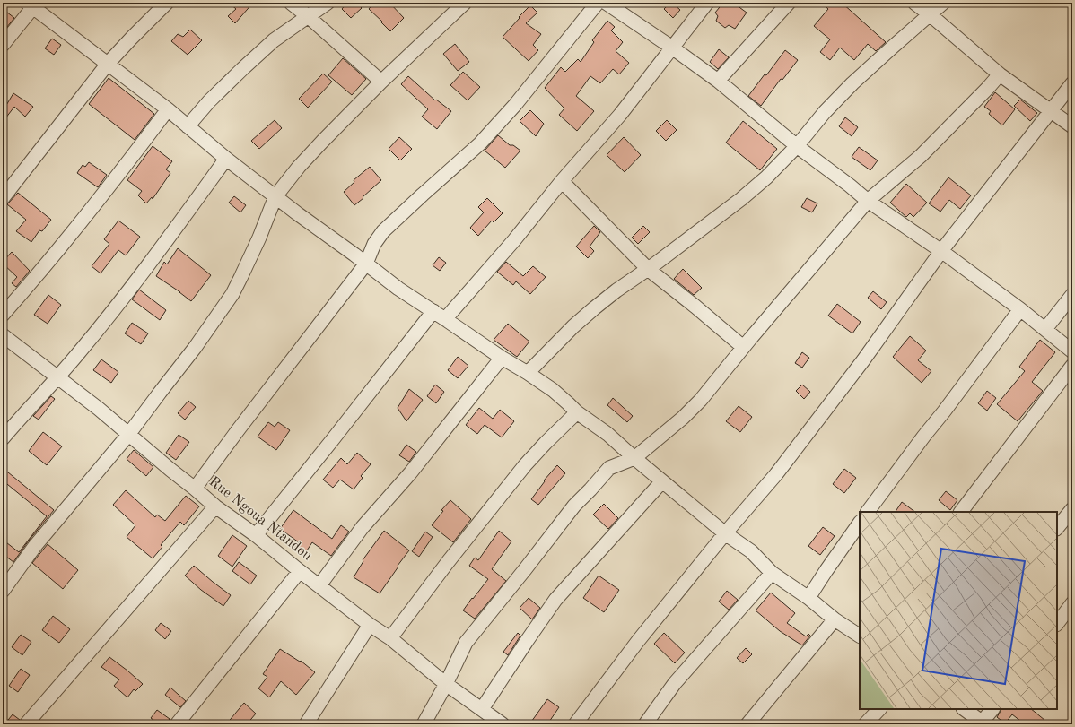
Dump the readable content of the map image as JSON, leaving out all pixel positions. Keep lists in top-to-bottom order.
{
  "streets": {
    "street": ["Rue Ngoua Ntandou"]
  }
}
